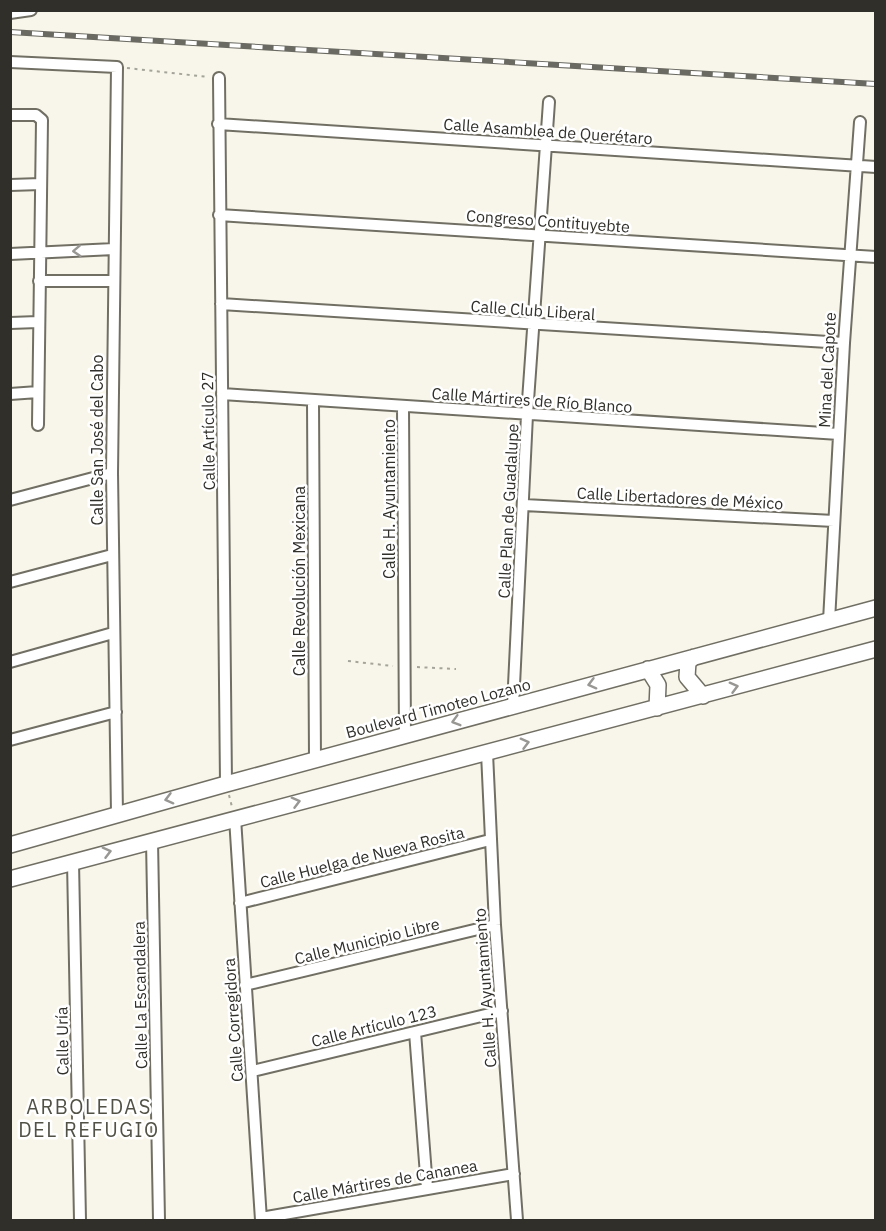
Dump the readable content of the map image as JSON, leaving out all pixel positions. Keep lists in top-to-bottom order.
{
  "streets": {
    "main road": ["Boulevard Timoteo Lozano"],
    "street": [
      "Calle Asamblea de Querétaro",
      "Congreso Contituyebte",
      "Calle Club Liberal",
      "Mina del Capote",
      "Calle Mártires de Río Blanco",
      "Calle Artículo 27",
      "Calle San José del Cabo",
      "Calle Libertadores de México",
      "Calle H. Ayuntamiento",
      "Calle Plan de Guadalupe",
      "Calle Revolución Mexicana",
      "Calle Huelga de Nueva Rosita",
      "Calle Municipio Libre",
      "Calle La Escandalera",
      "Calle Corregidora",
      "Calle Artículo 123",
      "Calle Uría",
      "Calle Mártires de Cananea"
    ]
  },
  "crossings": [
    ["Calle Asamblea de Querétaro", "Mina del Capote"],
    ["Calle Asamblea de Querétaro", "Calle Artículo 27"],
    ["Calle Asamblea de Querétaro", "Calle Plan de Guadalupe"],
    ["Congreso Contituyebte", "Mina del Capote"],
    ["Congreso Contituyebte", "Calle Artículo 27"],
    ["Congreso Contituyebte", "Calle Plan de Guadalupe"],
    ["Calle Club Liberal", "Mina del Capote"],
    ["Calle Club Liberal", "Calle Artículo 27"],
    ["Calle Club Liberal", "Calle Plan de Guadalupe"],
    ["Mina del Capote", "Calle Mártires de Río Blanco"],
    ["Mina del Capote", "Calle Libertadores de México"],
    ["Mina del Capote", "Boulevard Timoteo Lozano"],
    ["Calle Mártires de Río Blanco", "Calle Artículo 27"],
    ["Calle Mártires de Río Blanco", "Calle H. Ayuntamiento"],
    ["Calle Mártires de Río Blanco", "Calle Plan de Guadalupe"],
    ["Calle Mártires de Río Blanco", "Calle Revolución Mexicana"],
    ["Calle Artículo 27", "Boulevard Timoteo Lozano"],
    ["Calle San José del Cabo", "Boulevard Timoteo Lozano"],
    ["Calle Libertadores de México", "Calle Plan de Guadalupe"],
    ["Calle H. Ayuntamiento", "Boulevard Timoteo Lozano"],
    ["Calle H. Ayuntamiento", "Calle Huelga de Nueva Rosita"],
    ["Calle H. Ayuntamiento", "Calle Municipio Libre"],
    ["Calle H. Ayuntamiento", "Calle Artículo 123"],
    ["Calle H. Ayuntamiento", "Calle Mártires de Cananea"],
    ["Calle Plan de Guadalupe", "Boulevard Timoteo Lozano"],
    ["Calle Revolución Mexicana", "Boulevard Timoteo Lozano"],
    ["Calle Huelga de Nueva Rosita", "Calle Corregidora"],
    ["Calle Municipio Libre", "Calle Corregidora"],
    ["Calle Corregidora", "Calle Artículo 123"],
    ["Calle Corregidora", "Calle Mártires de Cananea"]
  ],
  "districts": ["ARBOLEDAS DEL REFUGIO"]
}
